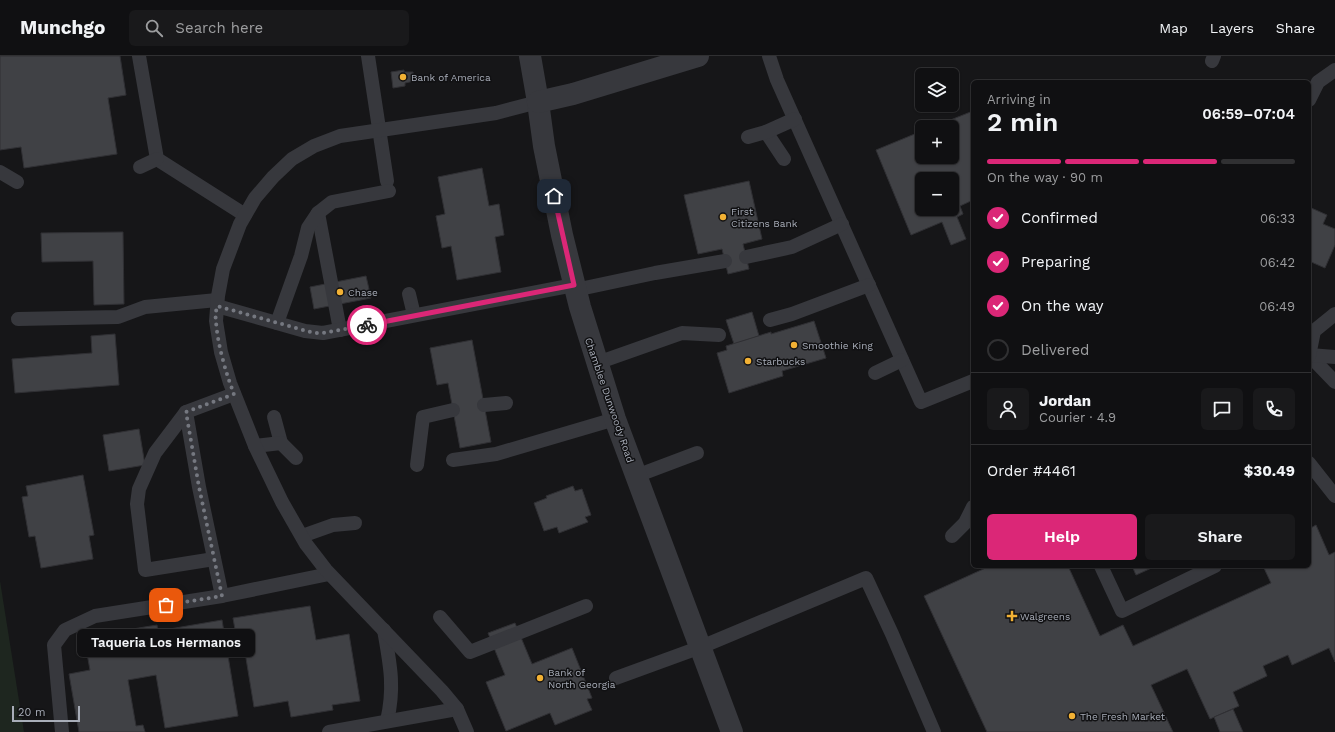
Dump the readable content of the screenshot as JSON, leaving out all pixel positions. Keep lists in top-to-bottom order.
{
  "streets": {
    "street": ["Chamblee Dunwoody Road"]
  },
  "places": {
    "other": [
      "Bank of America",
      "First Citizens Bank",
      "Chase",
      "Smoothie King",
      "Starbucks",
      "Taqueria Los Hermanos",
      "Bank of North Georgia",
      "The Fresh Market"
    ],
    "health": ["Walgreens"]
  },
  "scale_bar": "20 m",
  "page": {
    "header": "Munchgo",
    "search": "Search here",
    "nav": ["Map", "Layers", "Share"],
    "map_buttons": ["+", "−"],
    "heading": ["2 min", "Arriving in", "06:59–07:04"],
    "panel": [
      "Jordan",
      "Courier · 4.9",
      "Order #4461",
      "$30.49"
    ],
    "bar": "On the way · 90 m",
    "list": [
      ["Confirmed", "06:33"],
      ["Preparing", "06:42"],
      ["On the way", "06:49"],
      "Delivered"
    ],
    "buttons": ["Help", "Share"],
    "bubble": "Taqueria Los Hermanos",
    "scale": "20 m"
  }
}
